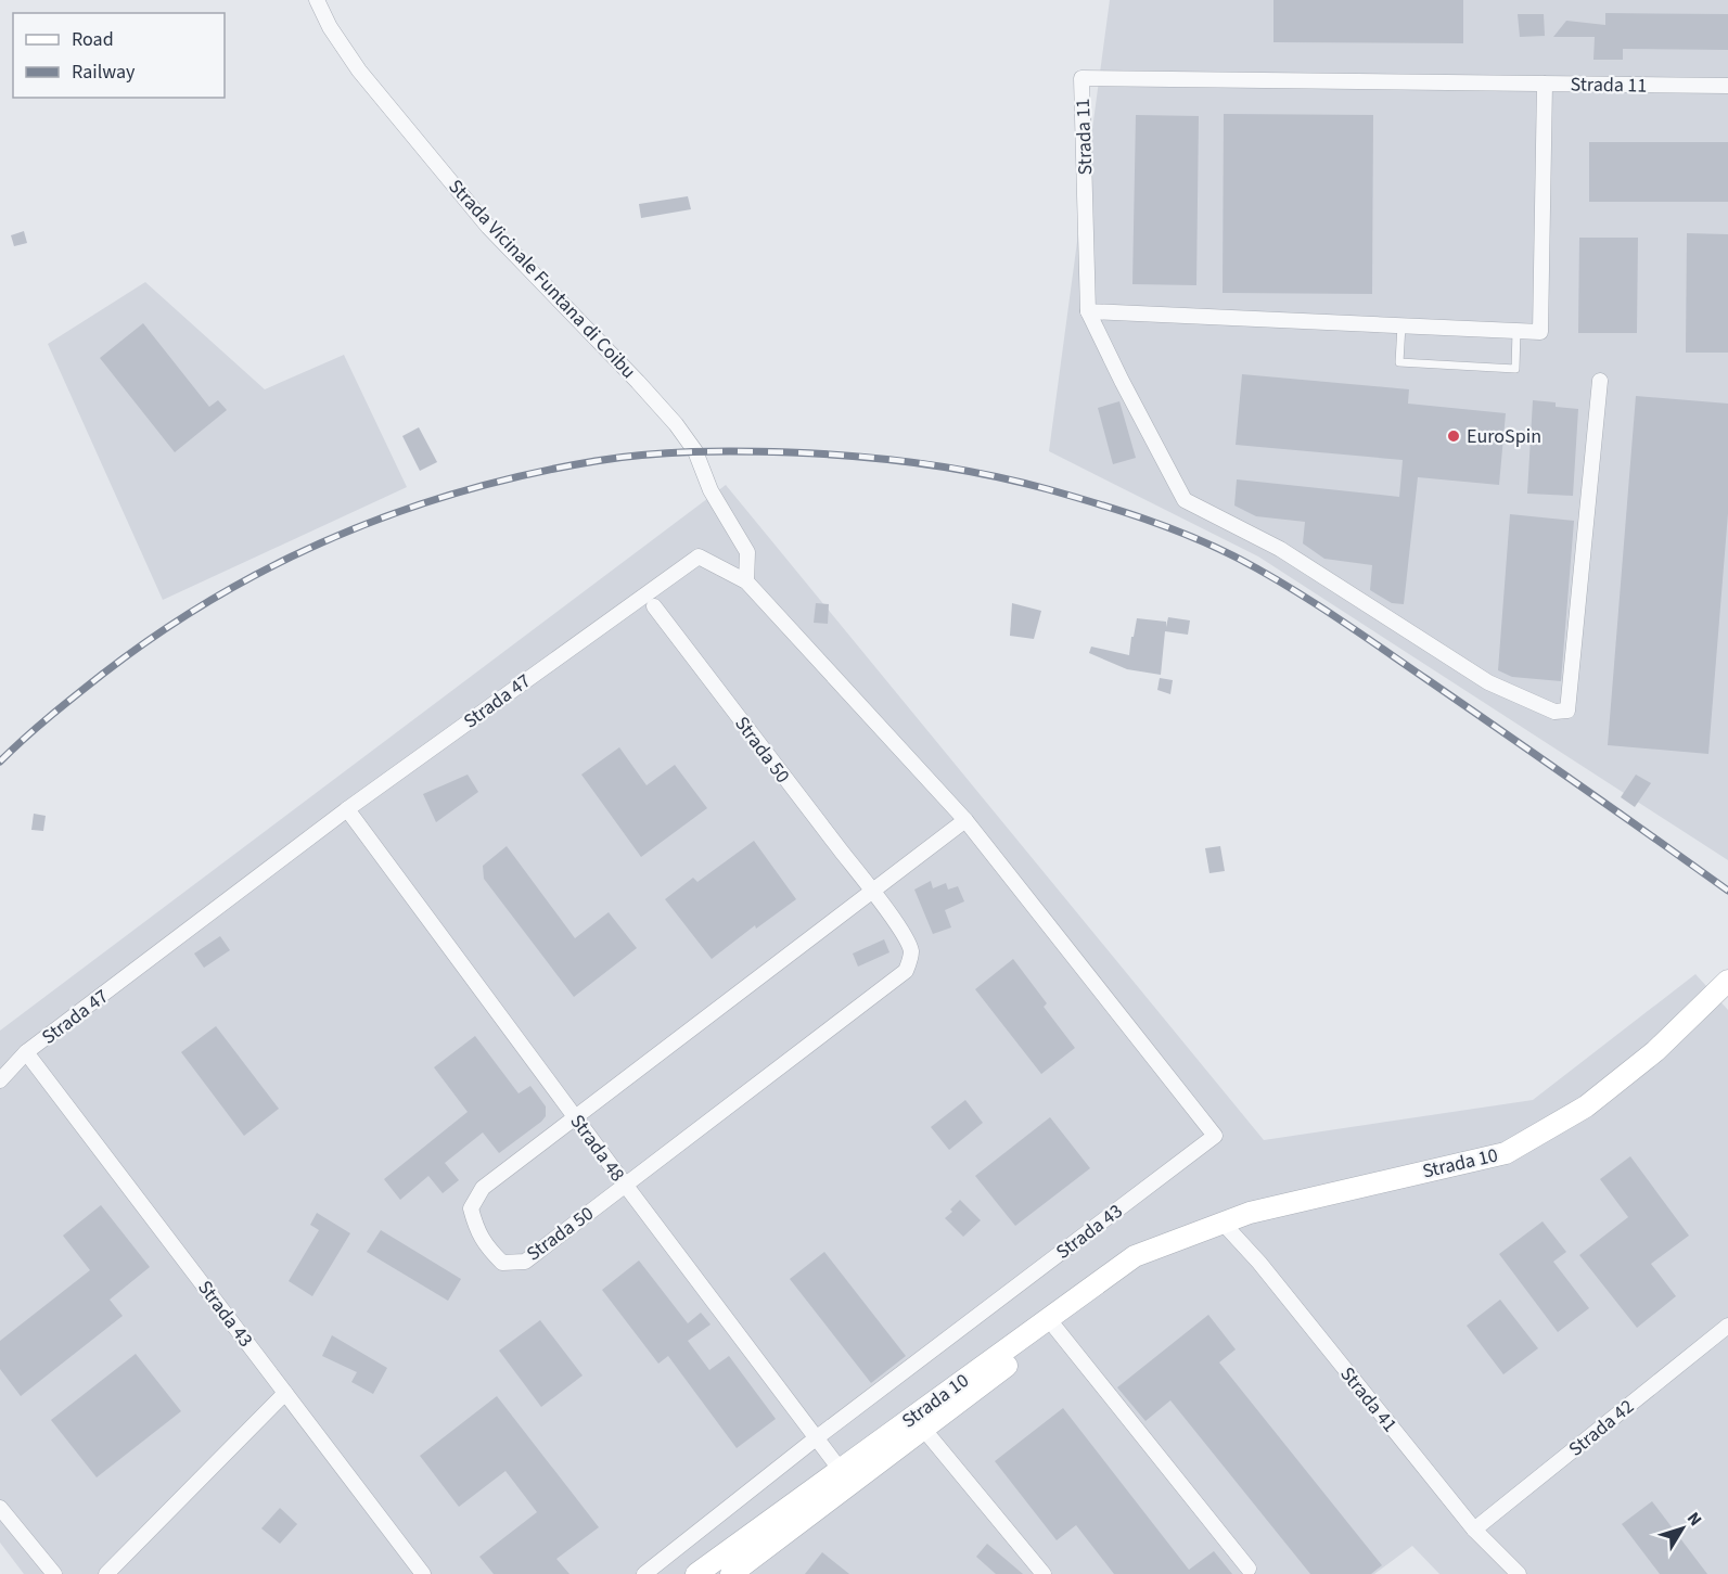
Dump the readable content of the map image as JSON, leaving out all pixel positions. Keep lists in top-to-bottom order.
{
  "streets": {
    "street": [
      "Strada 11",
      "Strada Vicinale Funtana di Coibu",
      "Strada 47",
      "Strada 50",
      "Strada 48",
      "Strada 10",
      "Strada 43",
      "Strada 41",
      "Strada 42"
    ]
  },
  "crossings": [
    ["Strada Vicinale Funtana di Coibu", "Strada 47"],
    ["Strada 47", "Strada 50"],
    ["Strada 47", "Strada 48"],
    ["Strada 47", "Strada 43"],
    ["Strada 50", "Strada 48"],
    ["Strada 50", "Strada 43"],
    ["Strada 48", "Strada 10"],
    ["Strada 48", "Strada 43"],
    ["Strada 10", "Strada 41"],
    ["Strada 41", "Strada 42"]
  ],
  "places": ["EuroSpin"],
  "legend": ["Road", "Railway"],
  "north": "top right"
}
